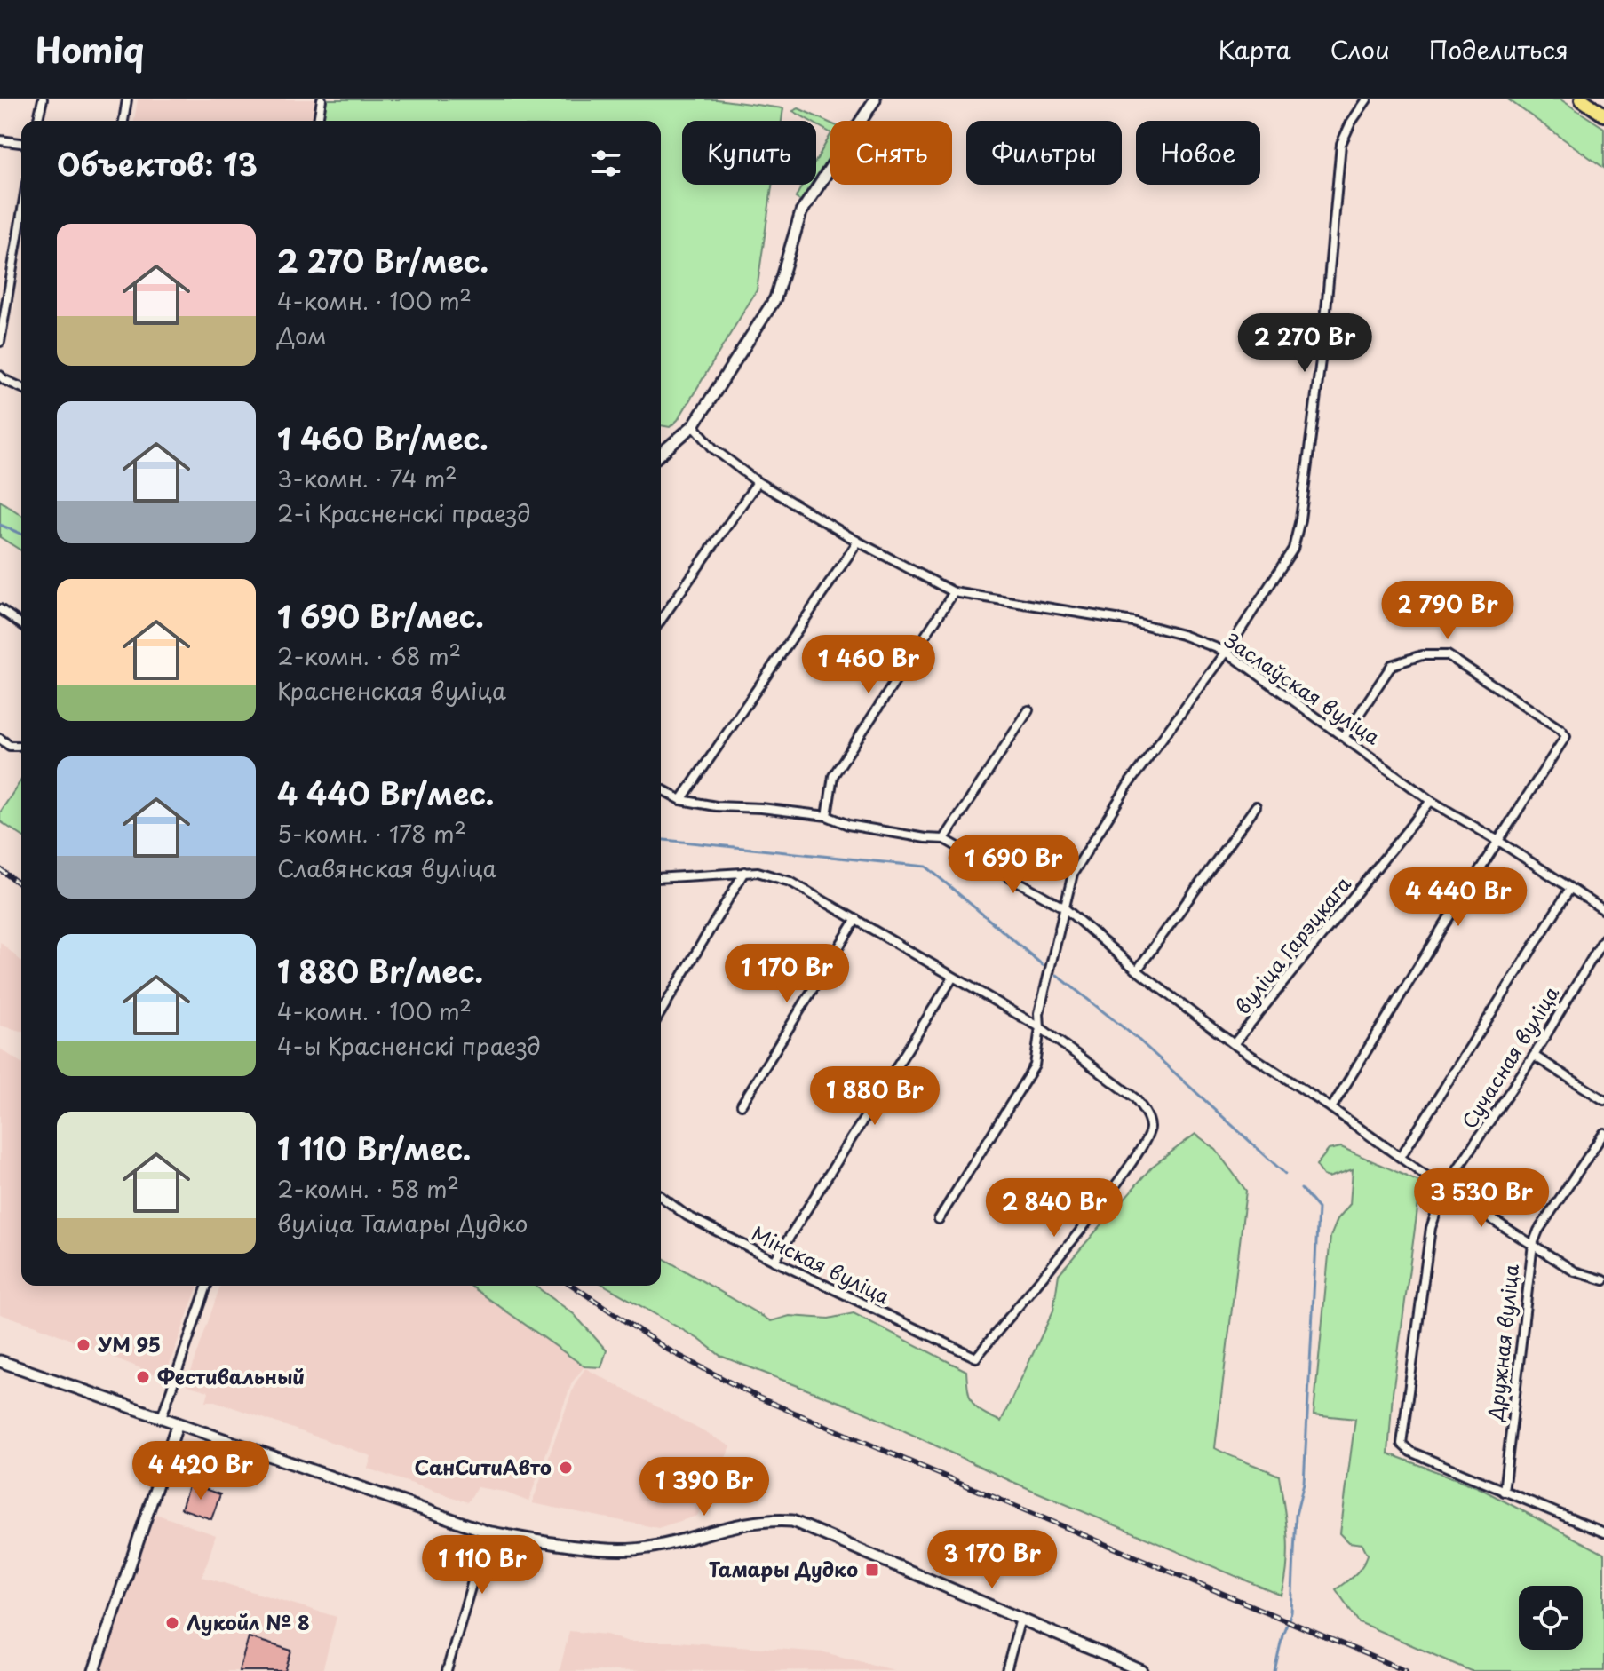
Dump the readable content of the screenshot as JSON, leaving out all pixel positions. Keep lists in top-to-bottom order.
{
  "streets": {
    "street": [
      "Заслаўская вуліца",
      "вуліца Гарэцкага",
      "Сучасная вуліца",
      "Мінская вуліца",
      "Дружная вуліца"
    ]
  },
  "crossings": [
    ["Заслаўская вуліца", "вуліца Гарэцкага"],
    ["Заслаўская вуліца", "Сучасная вуліца"],
    ["Сучасная вуліца", "Дружная вуліца"]
  ],
  "places": {
    "other": [
      "УМ 95",
      "Фестивальный",
      "СанСитиАвто",
      "Лукойл № 8"
    ],
    "transit": ["Тамары Дудко"]
  },
  "page": {
    "header": "Homiq",
    "nav": ["Карта", "Слои", "Поделиться"],
    "chip": [
      "Купить",
      "Снять",
      "Фильтры",
      "Новое"
    ],
    "heading": "Объектов: 13",
    "list": [
      {
        "name": "2 270 Br/мес.",
        "note": "4-комн. · 100 m² · Дом"
      },
      {
        "name": "1 460 Br/мес.",
        "note": "3-комн. · 74 m² · 2-і Красненскі праезд"
      },
      {
        "name": "1 690 Br/мес.",
        "note": "2-комн. · 68 m² · Красненская вуліца"
      },
      {
        "name": "4 440 Br/мес.",
        "note": "5-комн. · 178 m² · Славянская вуліца"
      },
      {
        "name": "1 880 Br/мес.",
        "note": "4-комн. · 100 m² · 4-ы Красненскі праезд"
      },
      {
        "name": "1 110 Br/мес.",
        "note": "2-комн. · 58 m² · вуліца Тамары Дудко"
      }
    ],
    "price": [
      "2 270 Br",
      "2 790 Br",
      "1 460 Br",
      "1 690 Br",
      "4 440 Br",
      "1 170 Br",
      "1 880 Br",
      "3 530 Br",
      "2 840 Br",
      "4 420 Br",
      "1 390 Br",
      "3 170 Br",
      "1 110 Br"
    ]
  }
}
